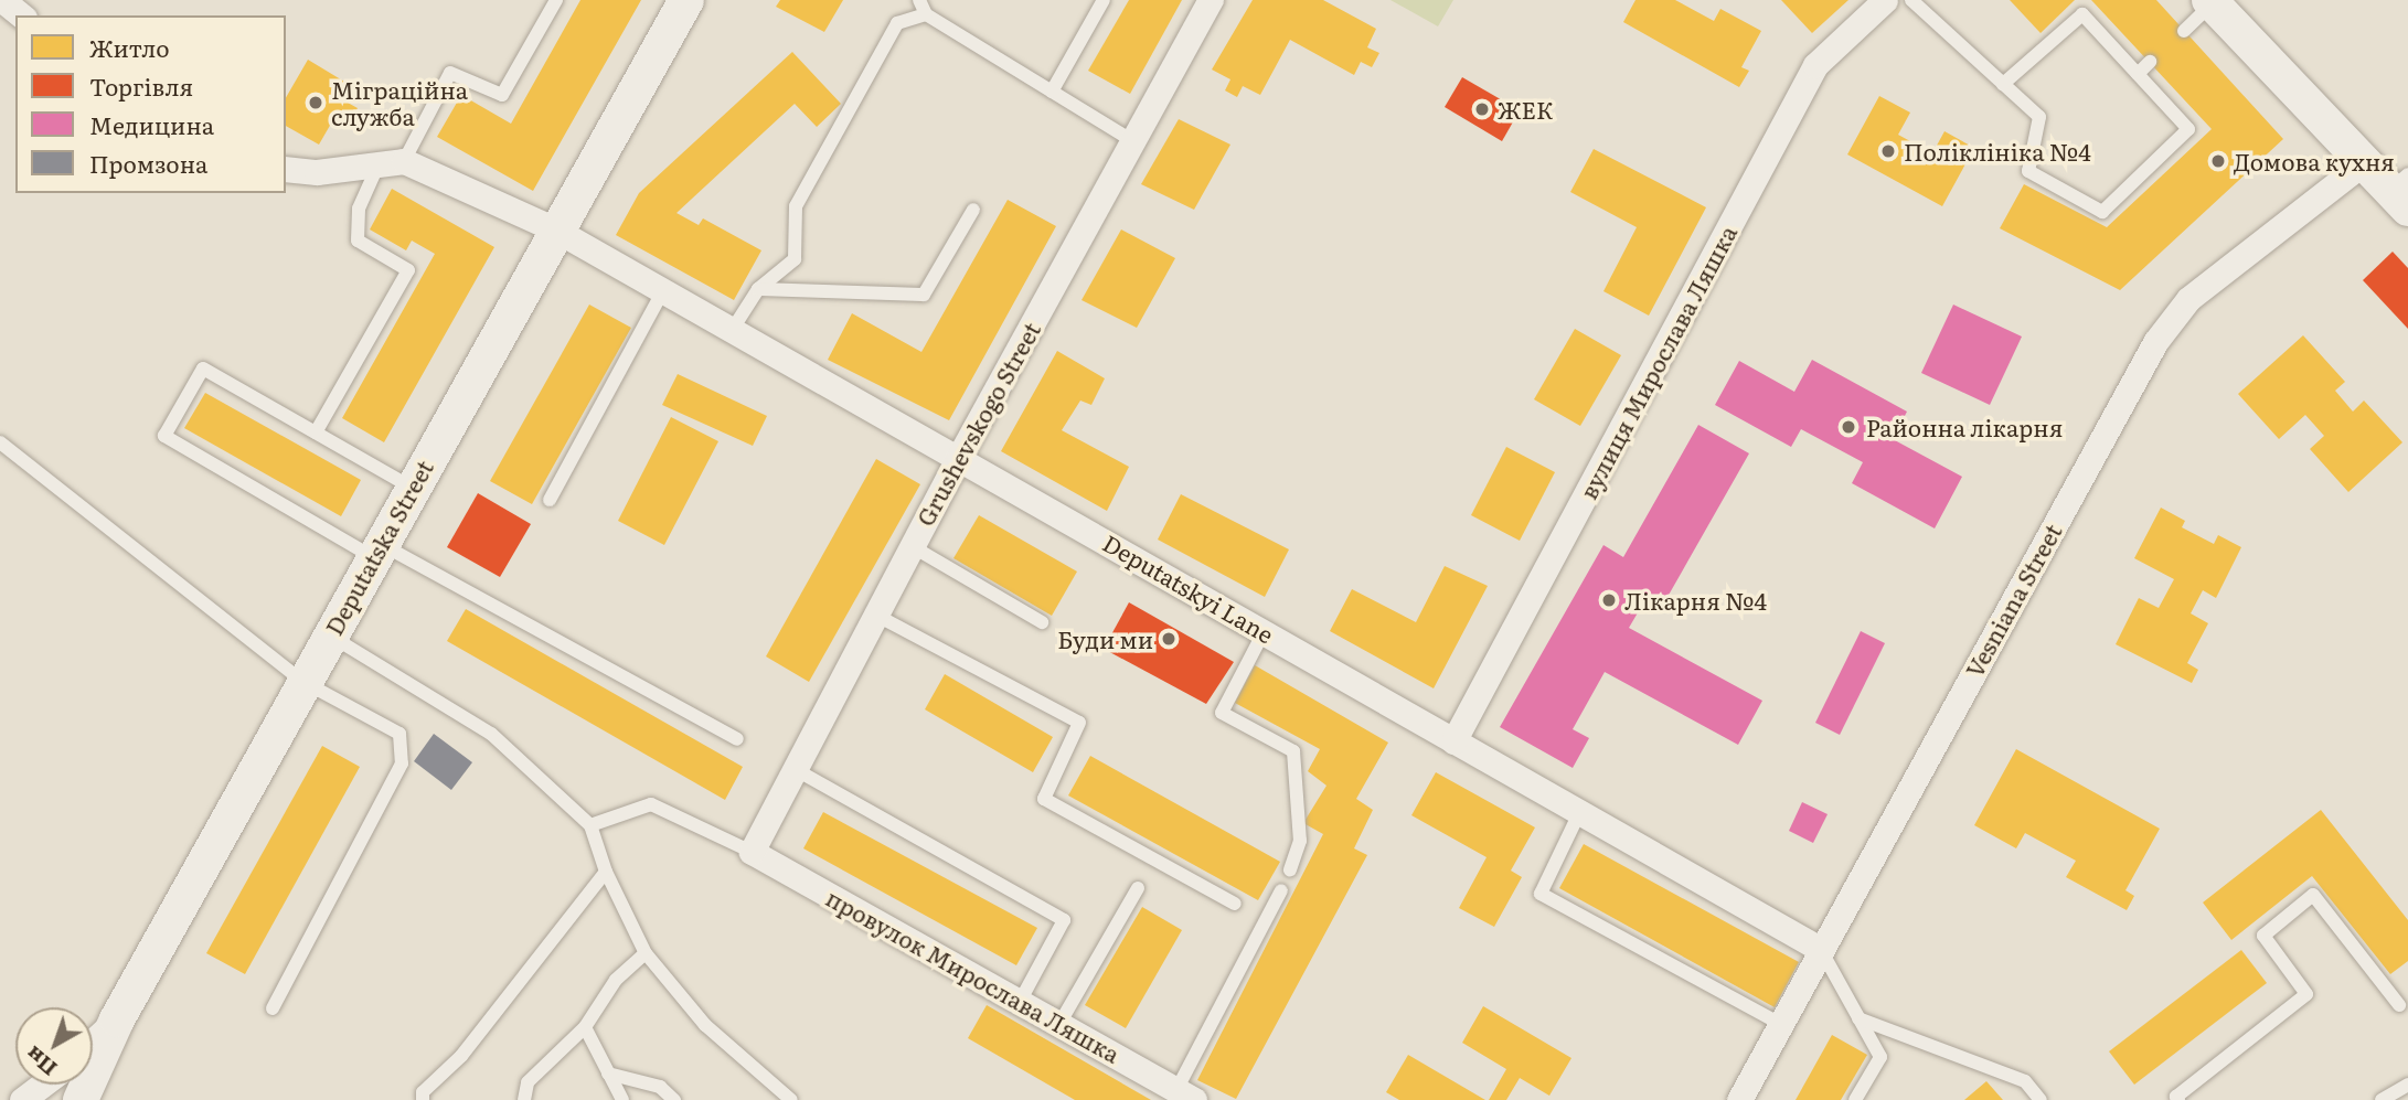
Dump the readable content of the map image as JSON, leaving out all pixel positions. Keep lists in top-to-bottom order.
{
  "streets": {
    "street": [
      "вулиця Мирослава Ляшка",
      "Grushevskogo Street",
      "Deputatska Street",
      "Deputatskyi Lane",
      "Vesniana Street",
      "провулок Мирослава Ляшка"
    ]
  },
  "crossings": [
    ["вулиця Мирослава Ляшка", "Deputatskyi Lane"],
    ["Grushevskogo Street", "Deputatskyi Lane"],
    ["Grushevskogo Street", "провулок Мирослава Ляшка"],
    ["Deputatska Street", "Deputatskyi Lane"],
    ["Deputatskyi Lane", "Vesniana Street"]
  ],
  "places": [
    "Міграційна служба",
    "ЖЕК",
    "Поліклініка №4",
    "Домова кухня",
    "Районна лікарня",
    "Лікарня №4",
    "Буди ми"
  ],
  "legend": [
    "Житло",
    "Торгівля",
    "Медицина",
    "Промзона"
  ],
  "north": "bottom left"
}
